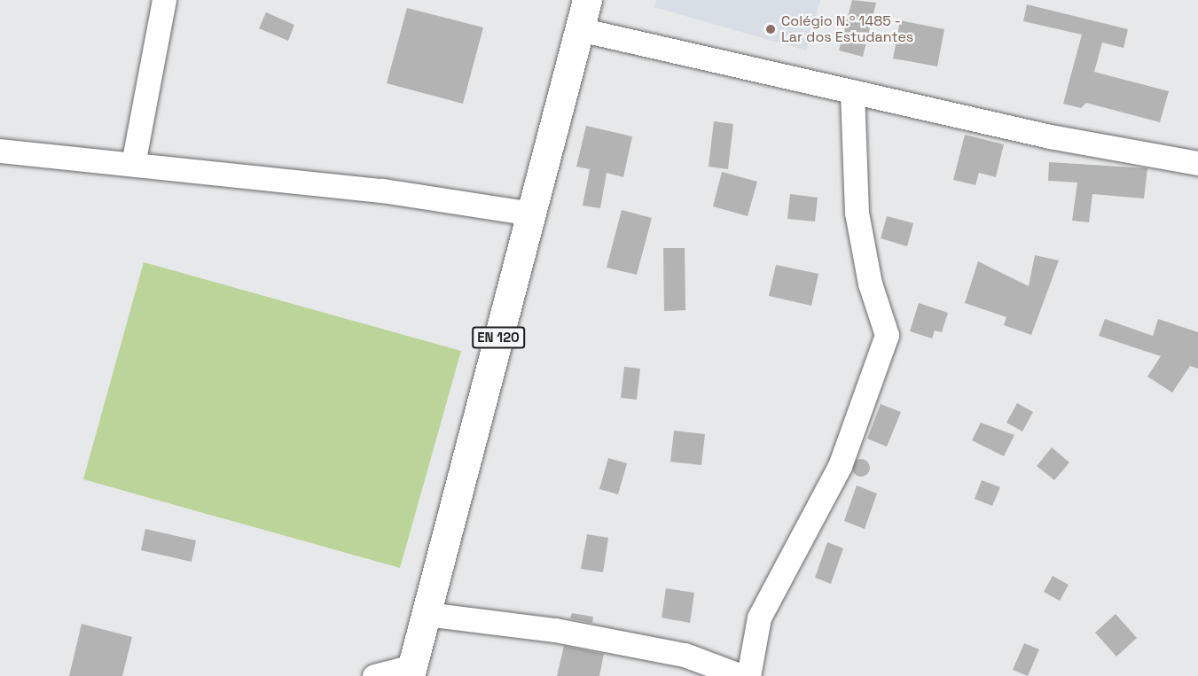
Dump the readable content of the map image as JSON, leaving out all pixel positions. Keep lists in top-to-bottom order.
{
  "streets": {
    "main road": ["EN 120"]
  },
  "places": ["Colégio N.º 1485 - Lar dos Estudantes"]
}
